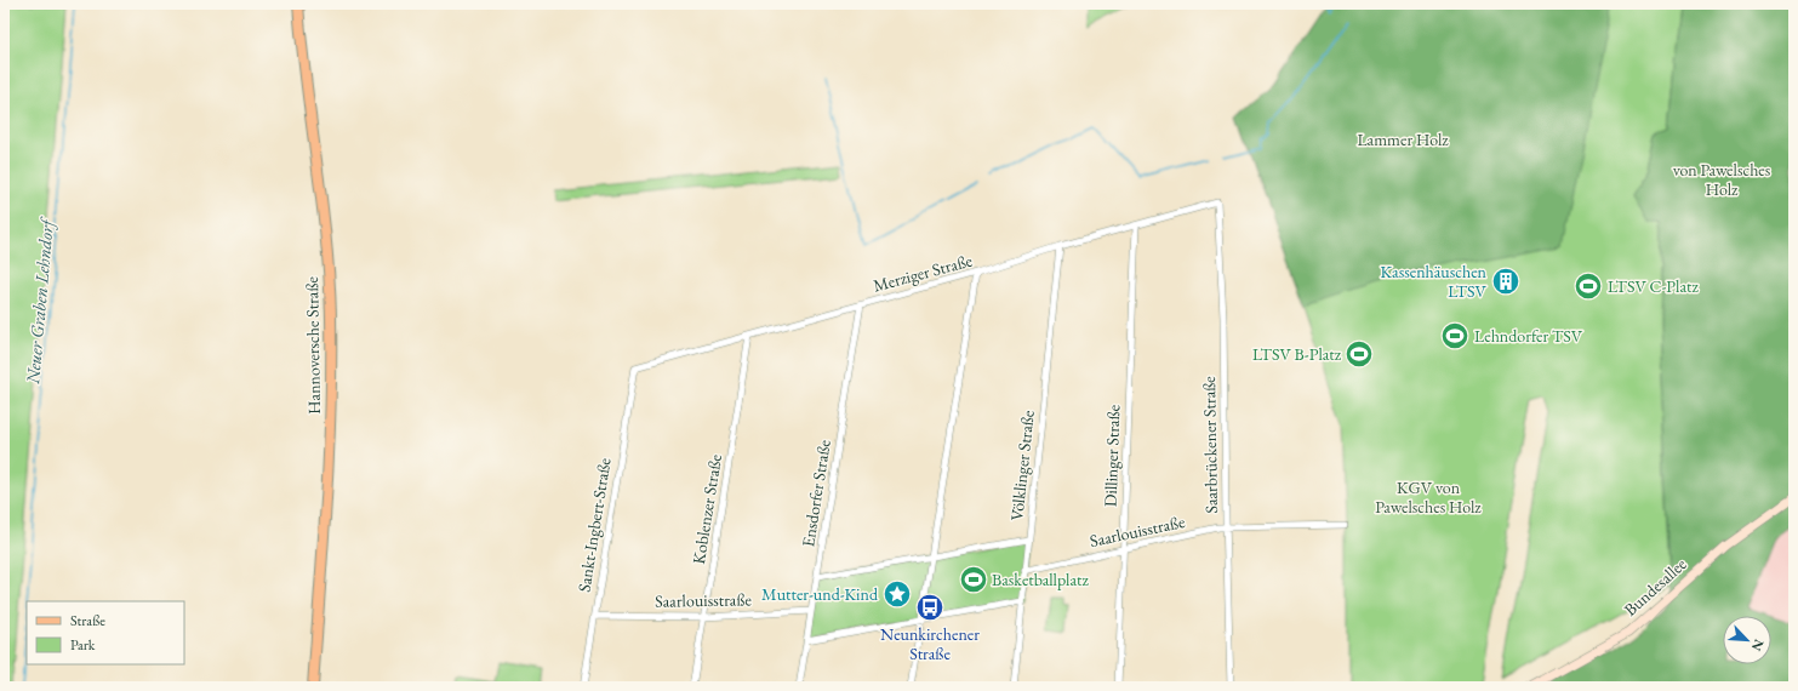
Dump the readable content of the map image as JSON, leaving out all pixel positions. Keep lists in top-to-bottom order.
{
  "streets": {
    "main road": ["Hannoversche Straße"],
    "street": [
      "Merziger Straße",
      "Saarbrückener Straße",
      "Dillinger Straße",
      "Völklinger Straße",
      "Ensdorfer Straße",
      "Koblenzer Straße",
      "Sankt-Ingbert-Straße",
      "Saarlouisstraße",
      "Bundesallee"
    ]
  },
  "crossings": [
    ["Merziger Straße", "Saarbrückener Straße"],
    ["Merziger Straße", "Dillinger Straße"],
    ["Merziger Straße", "Völklinger Straße"],
    ["Merziger Straße", "Ensdorfer Straße"],
    ["Merziger Straße", "Koblenzer Straße"],
    ["Merziger Straße", "Sankt-Ingbert-Straße"],
    ["Saarbrückener Straße", "Saarlouisstraße"],
    ["Dillinger Straße", "Saarlouisstraße"],
    ["Völklinger Straße", "Saarlouisstraße"],
    ["Ensdorfer Straße", "Saarlouisstraße"],
    ["Koblenzer Straße", "Saarlouisstraße"],
    ["Sankt-Ingbert-Straße", "Saarlouisstraße"]
  ],
  "water": ["Neuer Graben Lehndorf"],
  "parks": ["Lammer Holz", "von Pawelsches Holz", "KGV von Pawelsches Holz"],
  "places": {
    "building": ["Kassenhäuschen LTSV"],
    "sports": [
      "LTSV C-Platz",
      "Lehndorfer TSV",
      "LTSV B-Platz",
      "Basketballplatz"
    ],
    "place": ["Mutter-und-Kind"],
    "bus stop": ["Neunkirchener Straße"]
  },
  "legend": ["Straße", "Park"],
  "north": "bottom right"
}
